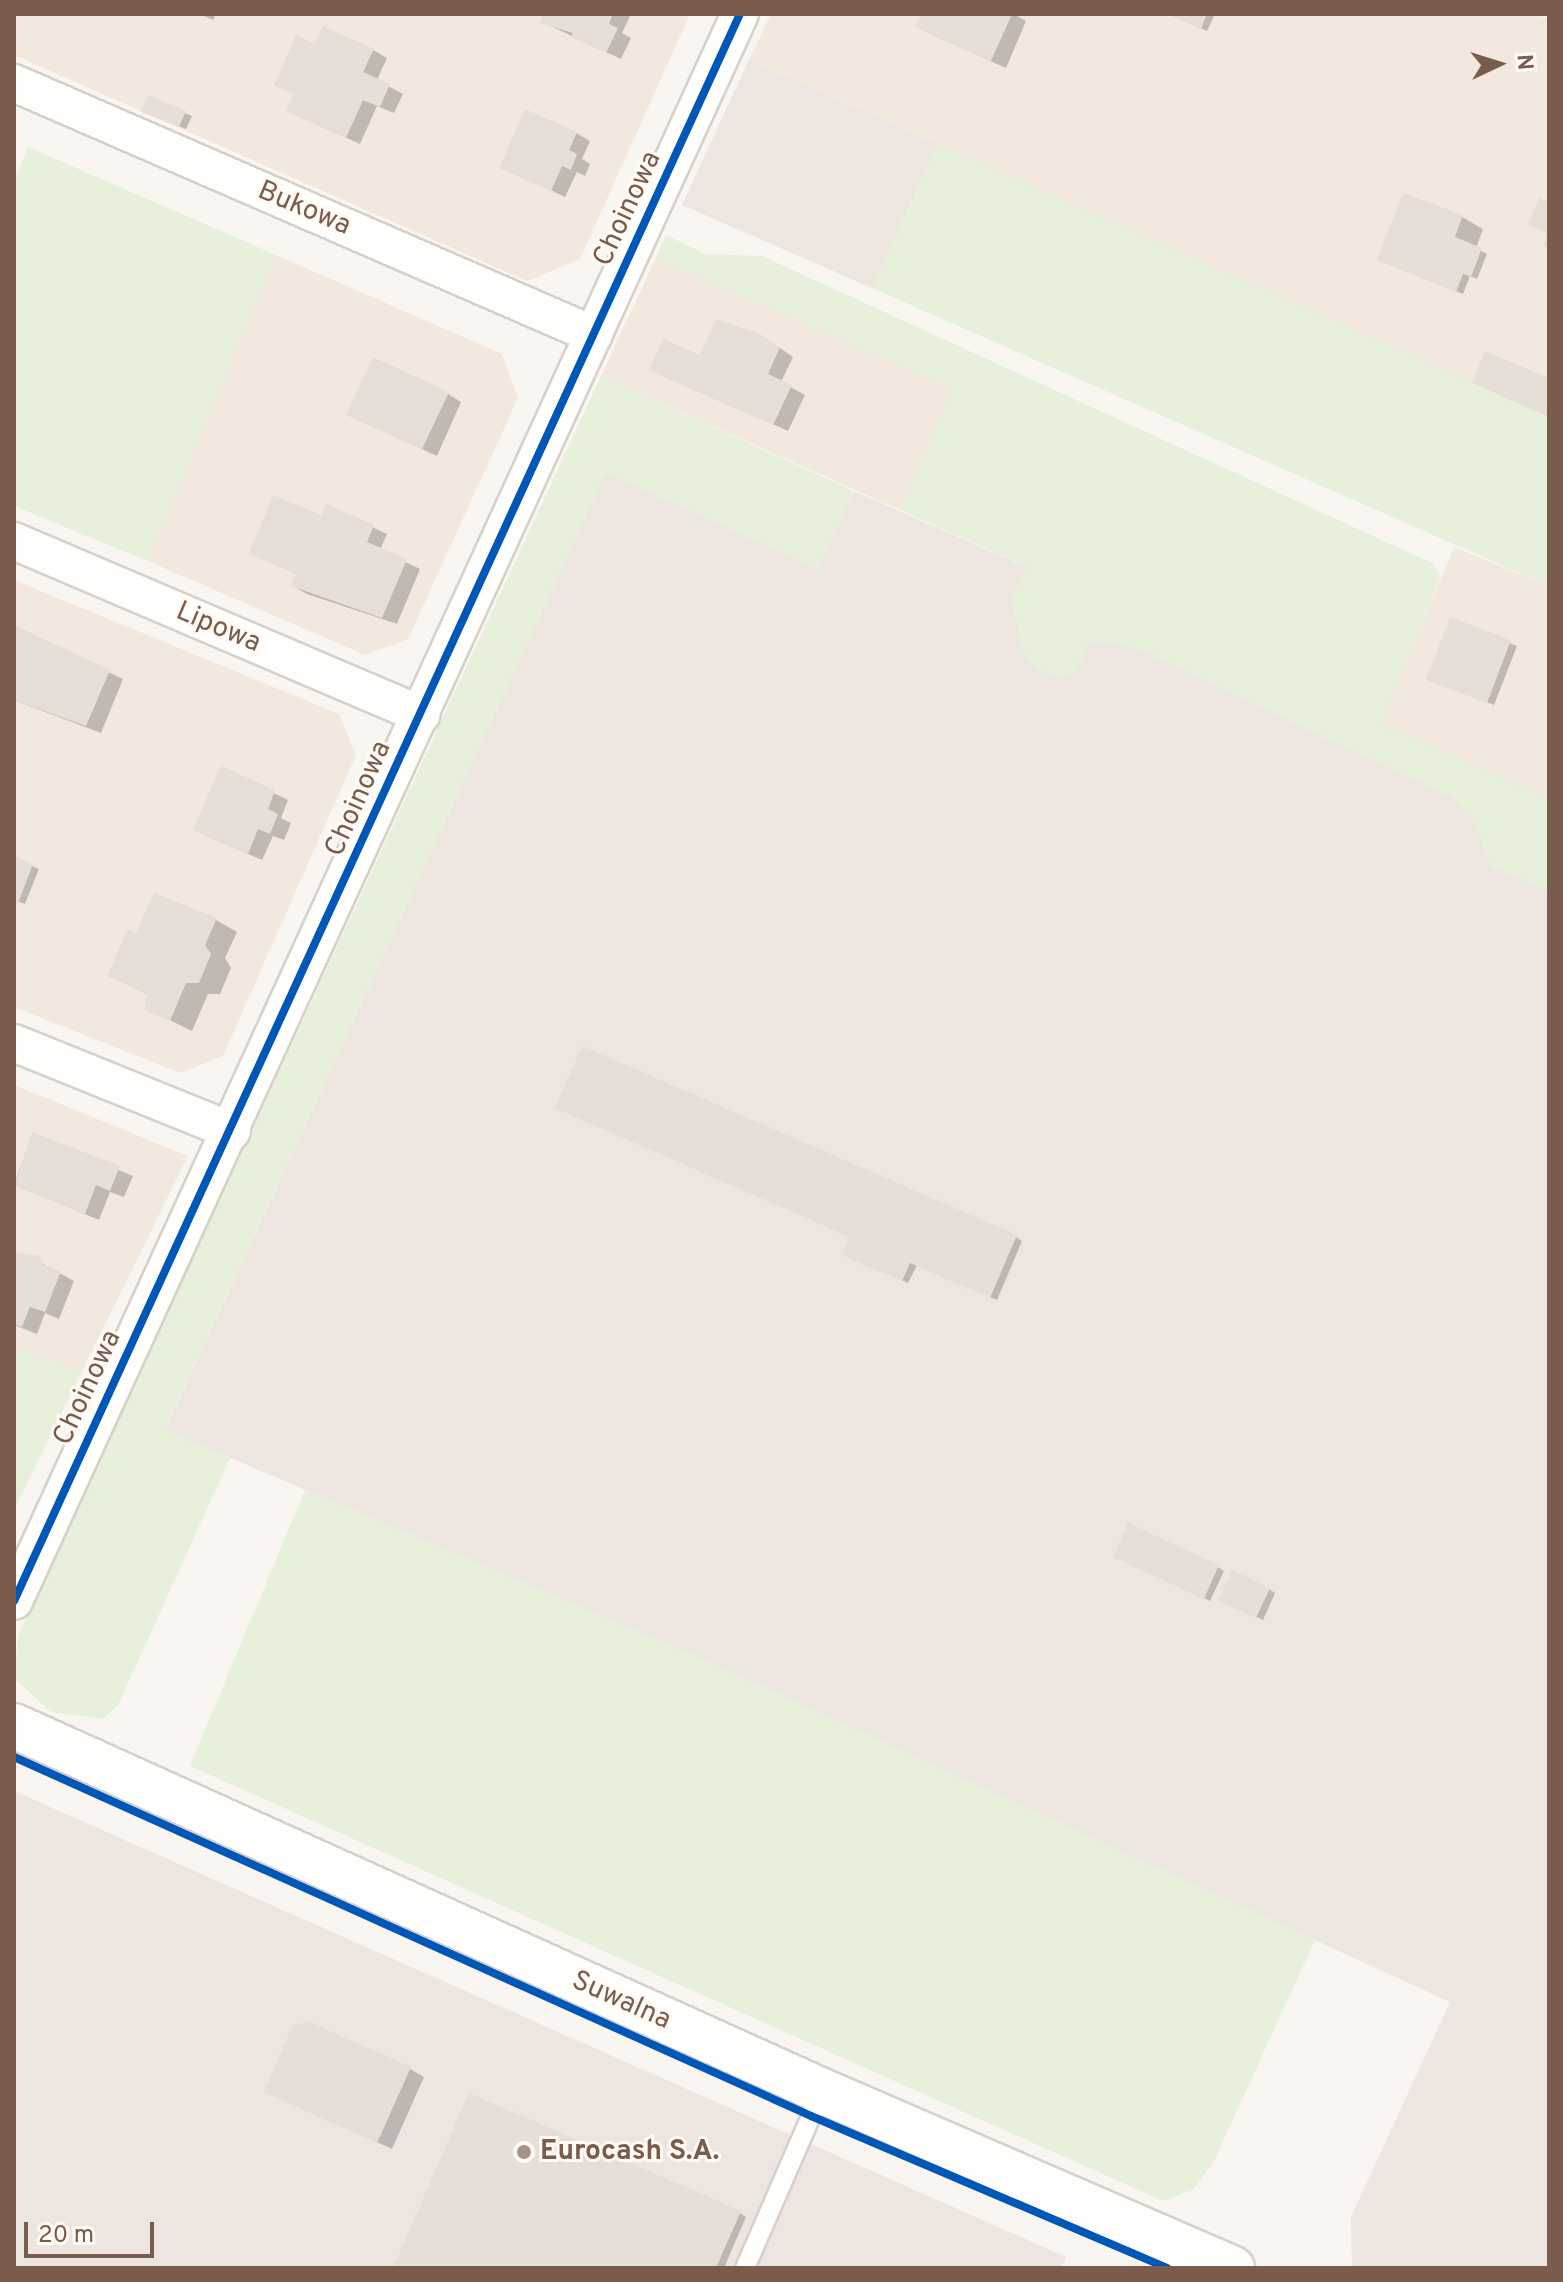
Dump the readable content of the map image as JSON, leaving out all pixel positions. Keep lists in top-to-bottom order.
{
  "streets": {
    "street": [
      "Bukowa",
      "Choinowa",
      "Lipowa",
      "Suwalna"
    ]
  },
  "crossings": [
    ["Bukowa", "Choinowa"],
    ["Choinowa", "Lipowa"]
  ],
  "places": ["Eurocash S.A."],
  "scale_bar": "20 m",
  "north": "right"
}
